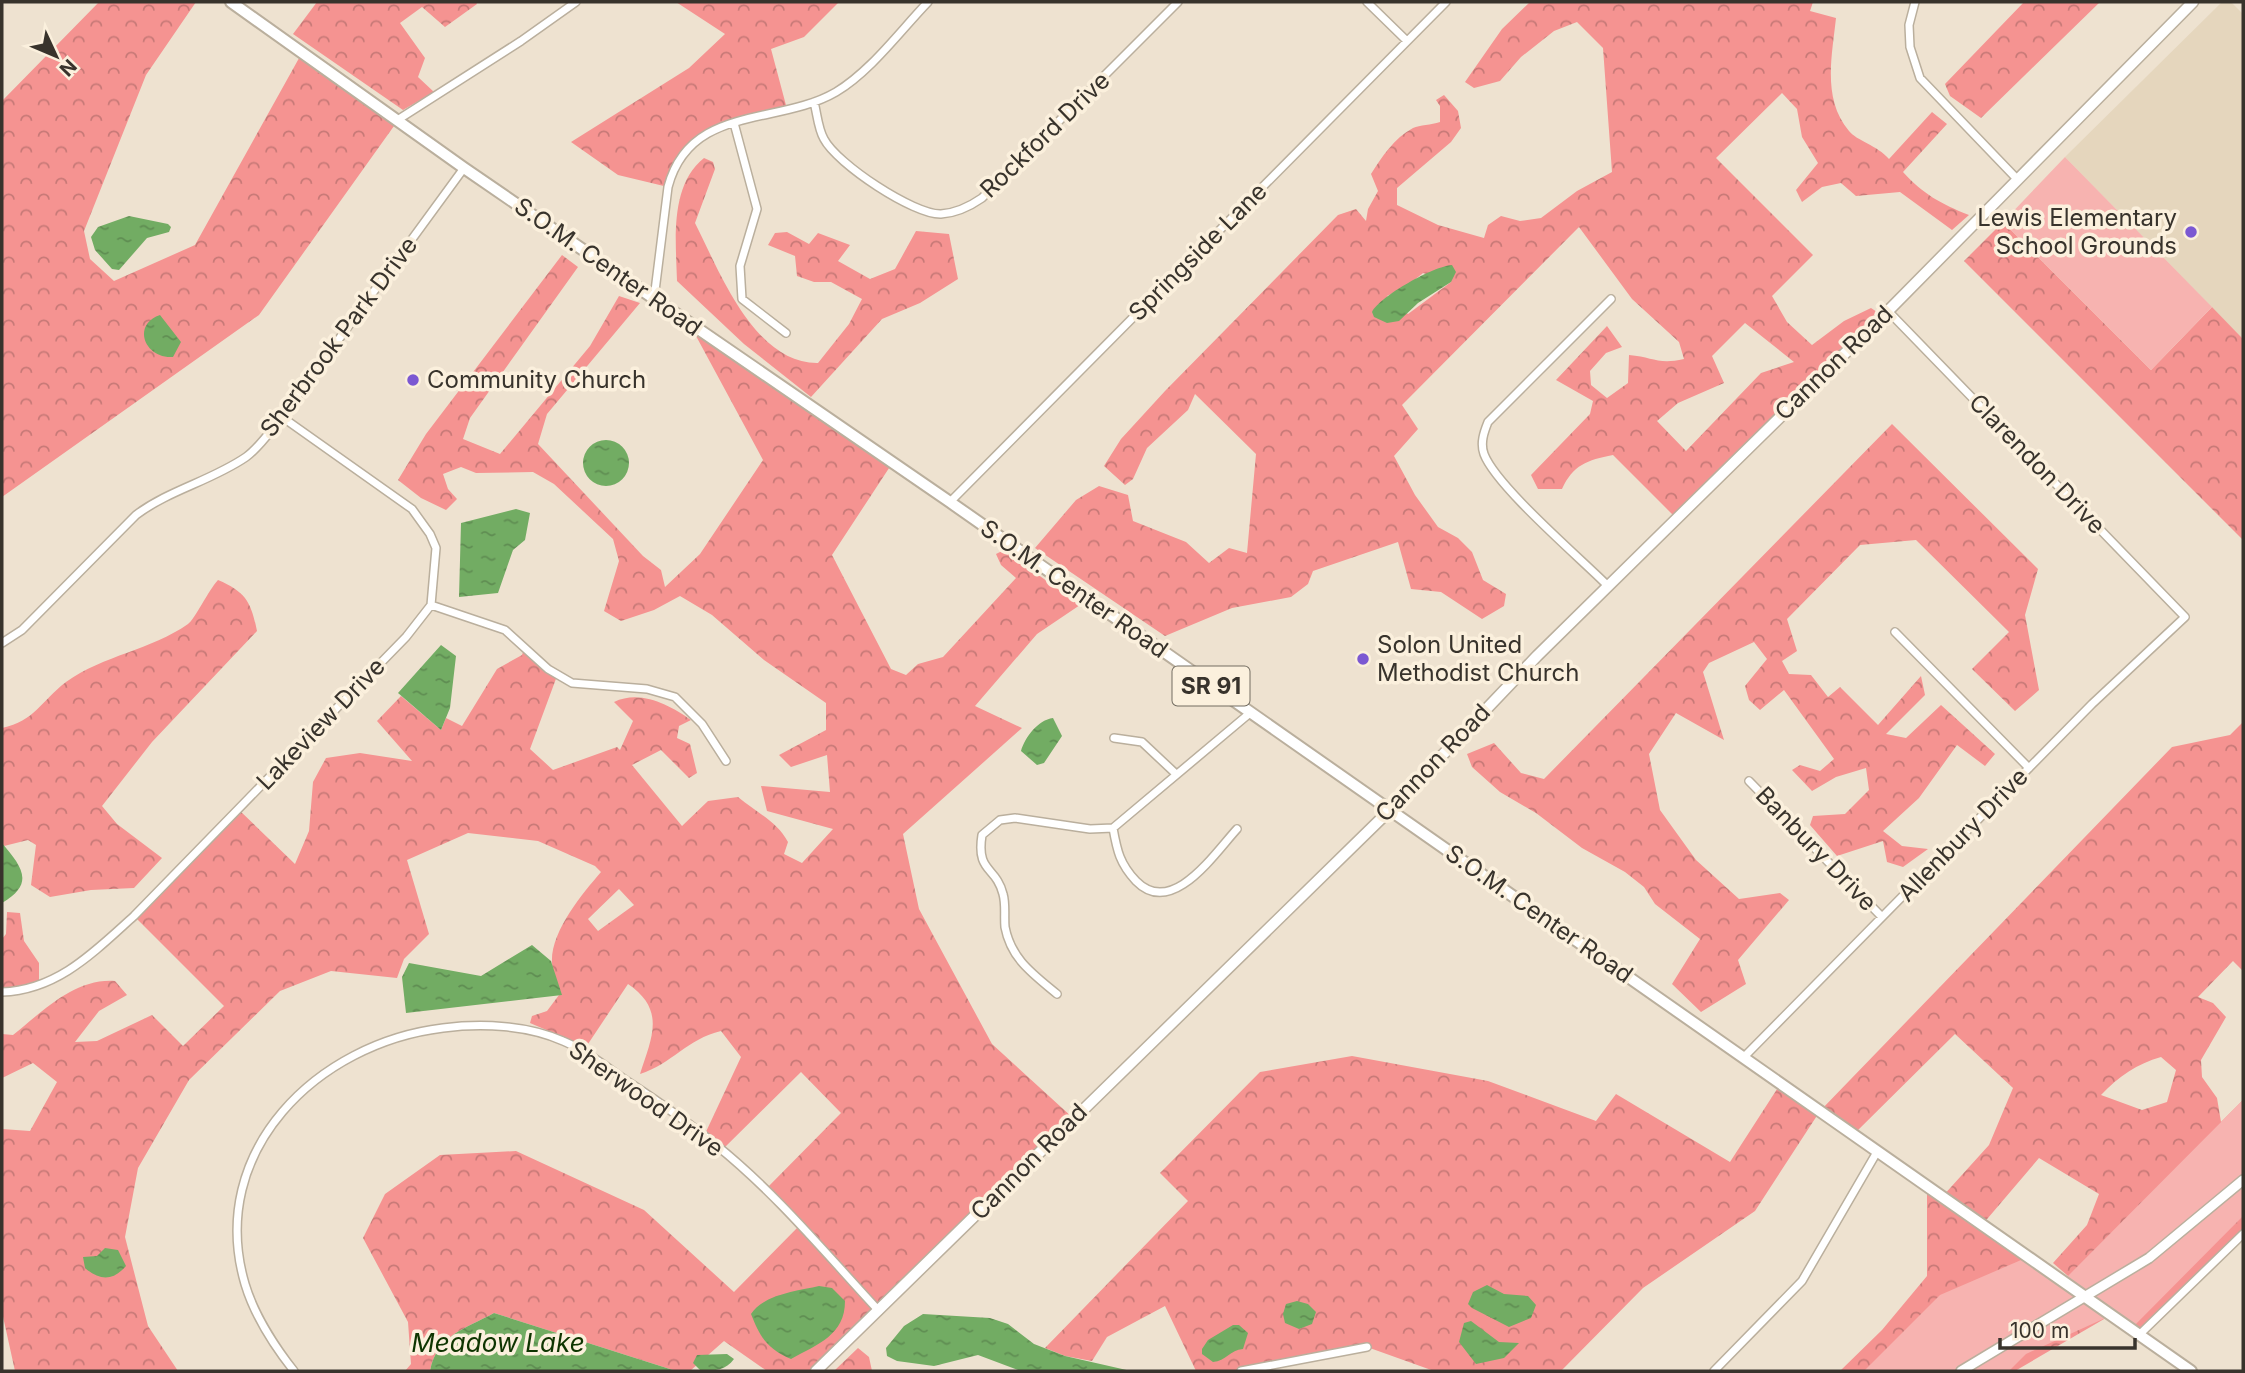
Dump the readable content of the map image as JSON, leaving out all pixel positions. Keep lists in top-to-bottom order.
{
  "streets": {
    "main road": ["S.O.M. Center Road", "Cannon Road", "SR 91"],
    "street": [
      "Rockford Drive",
      "Springside Lane",
      "Sherbrook Park Drive",
      "Clarendon Drive",
      "Lakeview Drive",
      "Allenbury Drive",
      "Banbury Drive",
      "Sherwood Drive"
    ]
  },
  "crossings": [
    ["Springside Lane", "S.O.M. Center Road"],
    ["S.O.M. Center Road", "Sherbrook Park Drive"],
    ["S.O.M. Center Road", "Cannon Road"],
    ["S.O.M. Center Road", "Allenbury Drive"],
    ["Cannon Road", "Clarendon Drive"],
    ["Cannon Road", "Sherwood Drive"],
    ["Clarendon Drive", "Allenbury Drive"],
    ["Allenbury Drive", "Banbury Drive"]
  ],
  "water": ["Meadow Lake"],
  "places": ["Lewis Elementary School Grounds", "Community Church", "Solon United Methodist Church"],
  "scale_bar": "100 m",
  "north": "bottom right"
}
